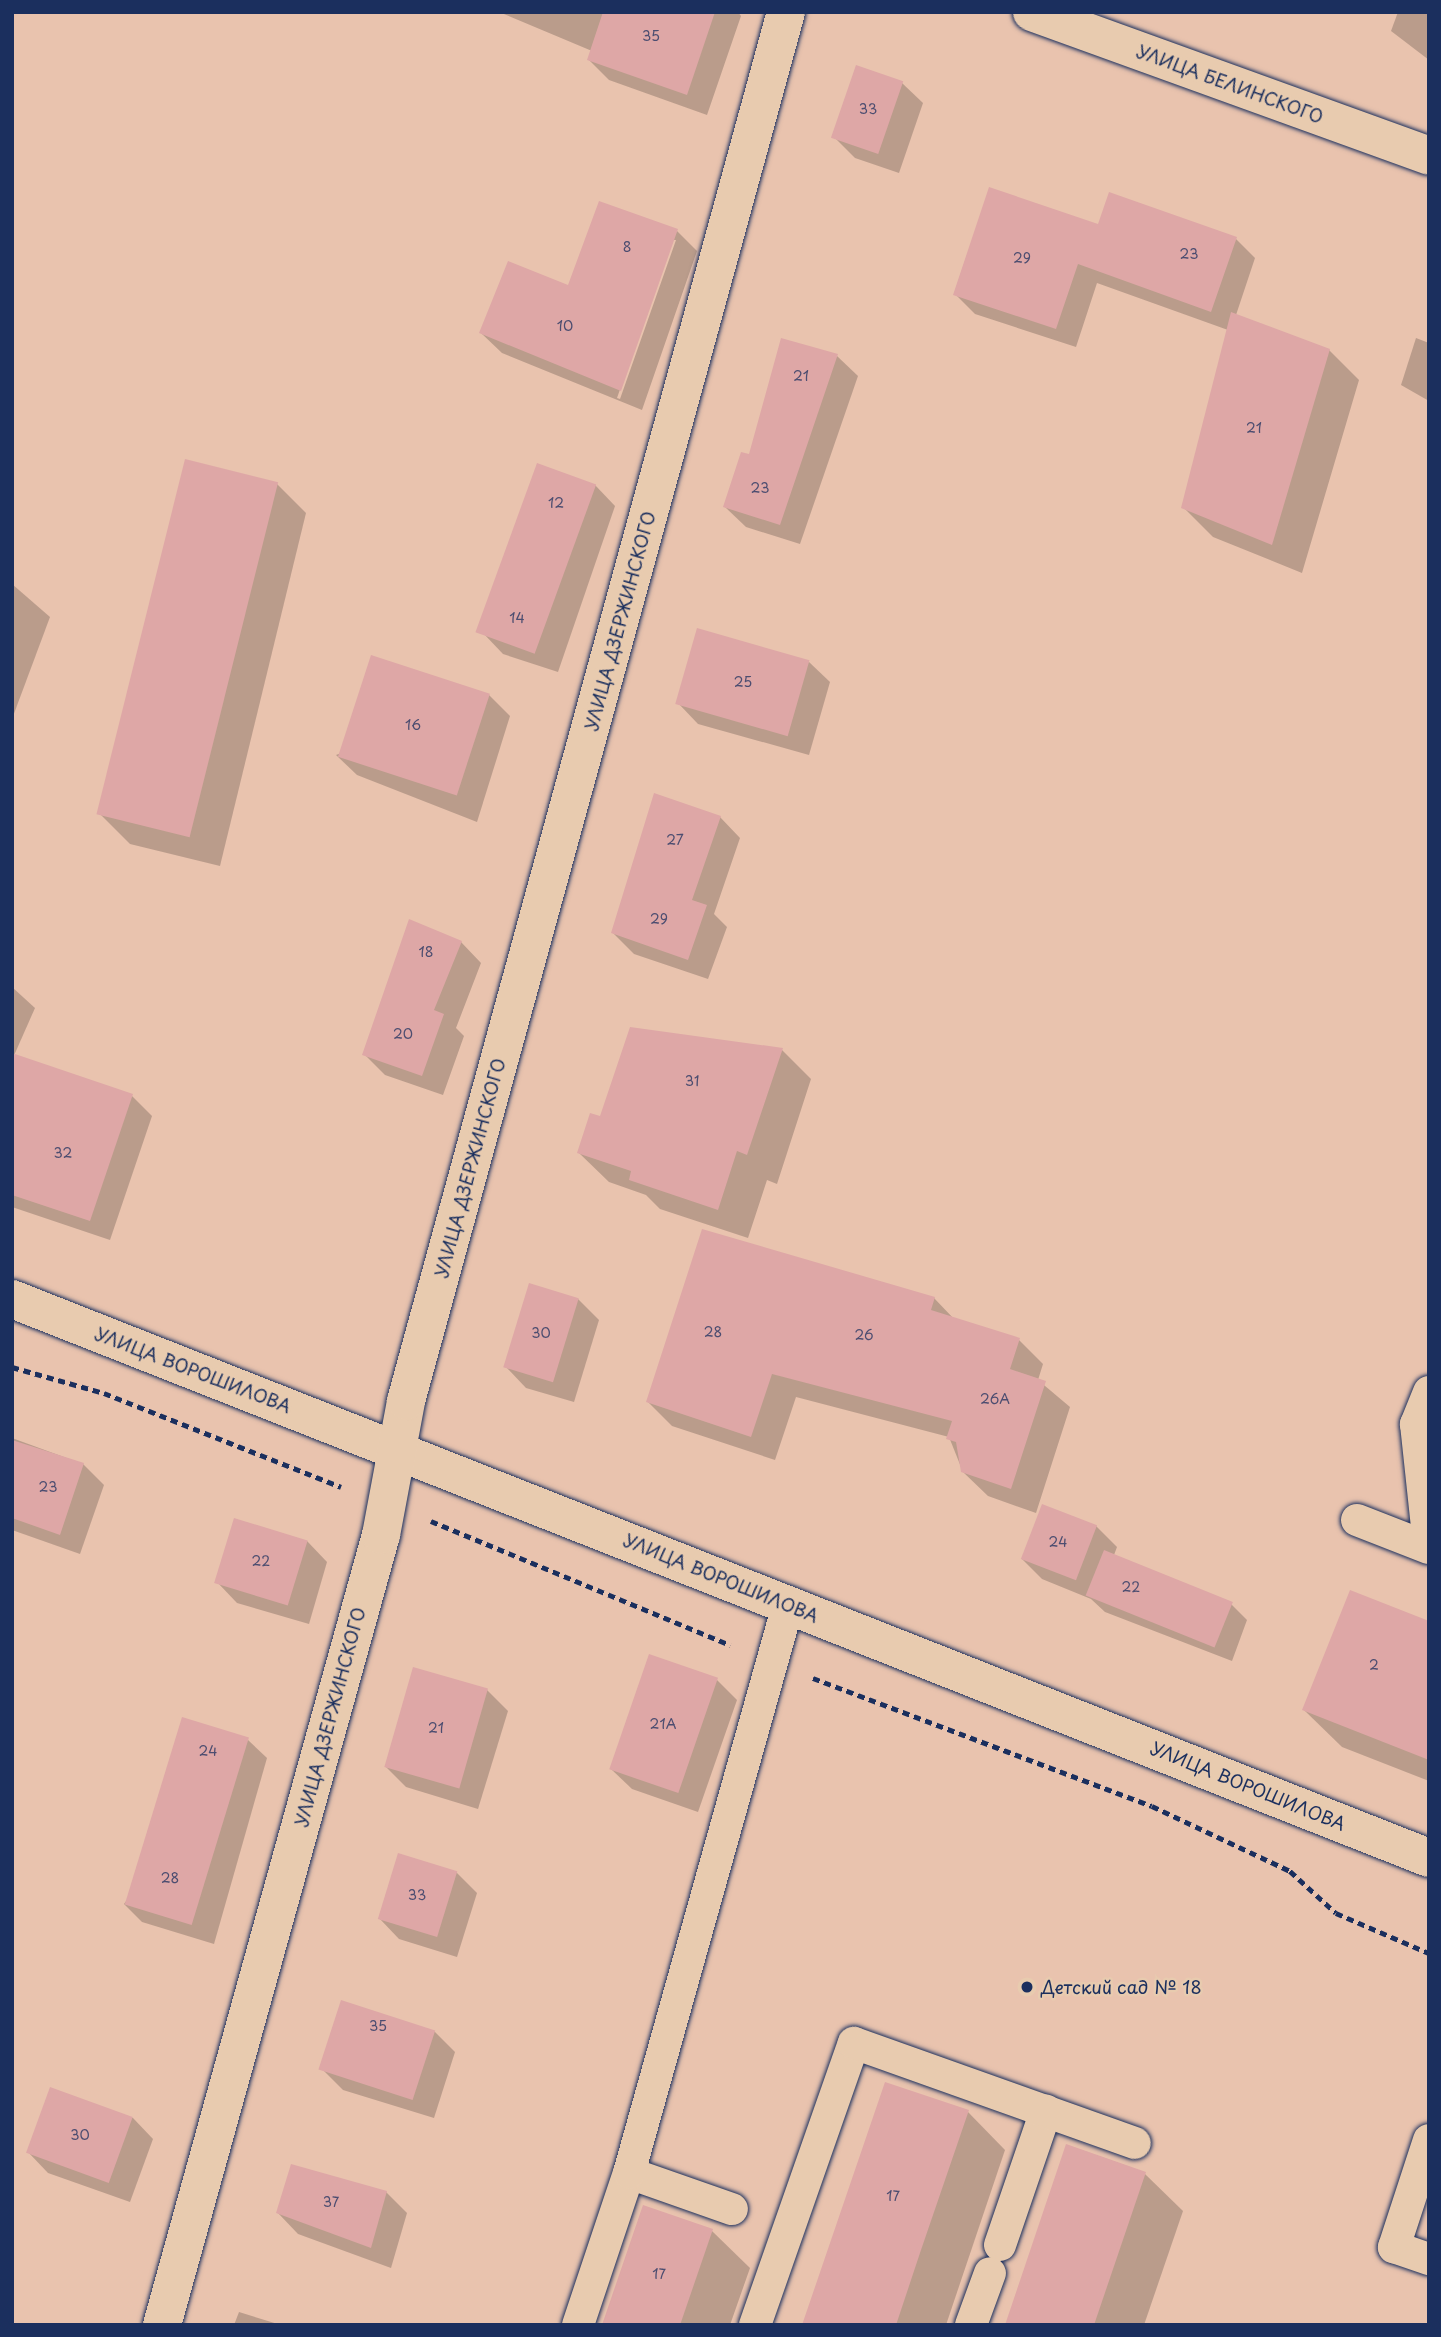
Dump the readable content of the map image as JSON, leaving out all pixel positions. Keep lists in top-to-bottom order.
{
  "streets": {
    "street": ["УЛИЦА БЕЛИНСКОГО", "УЛИЦА ДЗЕРЖИНСКОГО", "УЛИЦА ВОРОШИЛОВА"]
  },
  "crossings": [
    ["УЛИЦА ДЗЕРЖИНСКОГО", "УЛИЦА ВОРОШИЛОВА"]
  ],
  "places": ["Детский сад № 18"],
  "house_numbers": [
    "35",
    "33",
    "8",
    "23",
    "29",
    "10",
    "21",
    "21",
    "23",
    "12",
    "14",
    "25",
    "16",
    "27",
    "29",
    "18",
    "20",
    "31",
    "32",
    "28",
    "30",
    "26",
    "26А",
    "23",
    "24",
    "22",
    "22",
    "2",
    "21А",
    "21",
    "24",
    "28",
    "33",
    "35",
    "30",
    "17",
    "37",
    "17"
  ]
}
